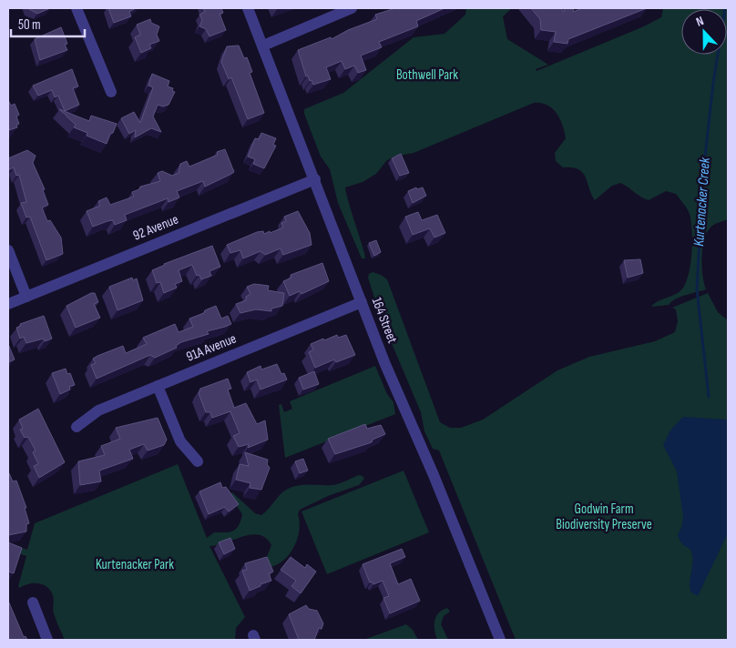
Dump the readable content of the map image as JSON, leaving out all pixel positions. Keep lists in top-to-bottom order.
{
  "streets": {
    "street": ["92 Avenue", "164 Street", "91A Avenue"]
  },
  "crossings": [
    ["92 Avenue", "164 Street"],
    ["164 Street", "91A Avenue"]
  ],
  "water": ["Kurtenacker Creek"],
  "parks": ["Bothwell Park", "Godwin Farm Biodiversity Preserve", "Kurtenacker Park"],
  "scale_bar": "50 m",
  "north": "top"
}
